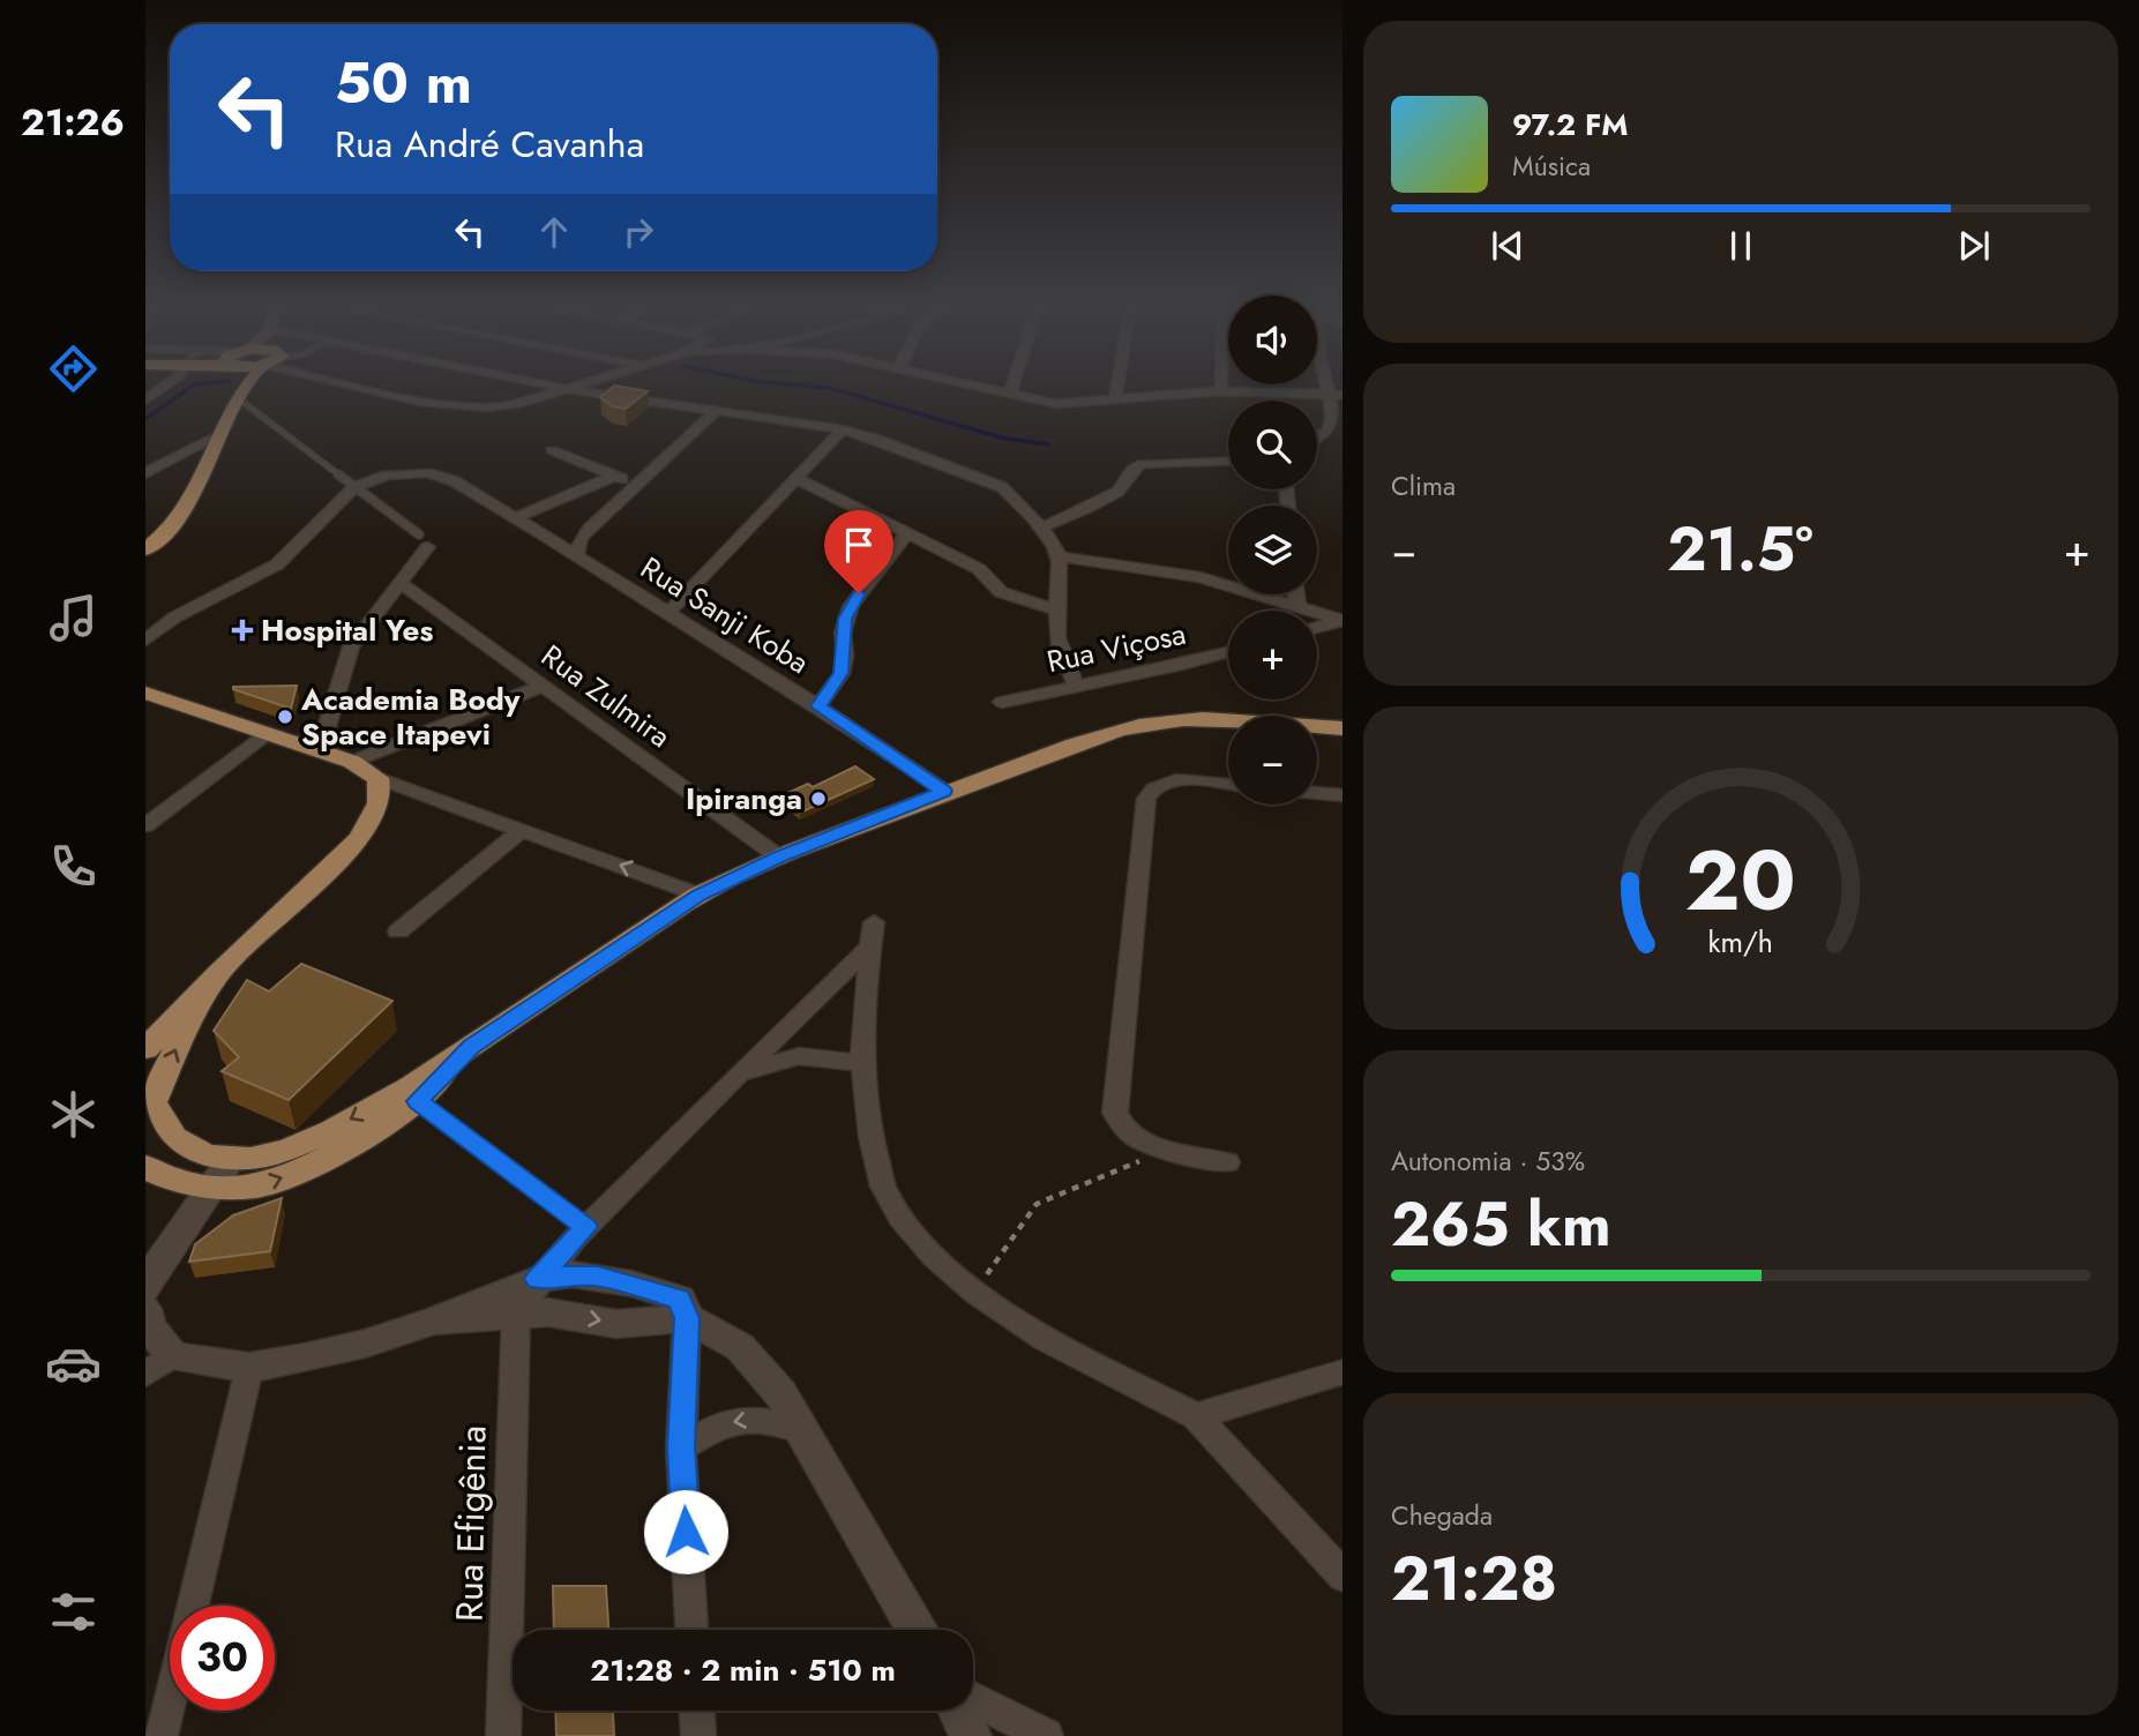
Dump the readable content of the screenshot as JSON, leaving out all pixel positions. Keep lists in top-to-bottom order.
{
  "streets": {
    "street": [
      "Rua Sanji Koba",
      "Rua Viçosa",
      "Rua Zulmira",
      "Rua Efigênia"
    ]
  },
  "places": {
    "health": ["Hospital Yes"],
    "other": ["Academia Body Space Itapevi", "Ipiranga"]
  },
  "page": {
    "tabs": "21:26",
    "turn": ["50 m", "Rua André Cavanha"],
    "song": ["97.2 FM", "Música"],
    "map_buttons": ["+", "−"],
    "tile": [
      "Clima",
      ["Autonomia · 53%", "265 km"],
      ["Chegada", "21:28"]
    ],
    "heat": ["−", "21.5°", "+"],
    "limit": "30",
    "trip": "21:28 · 2 min · 510 m",
    "gauge": ["20", "km/h"]
  }
}
